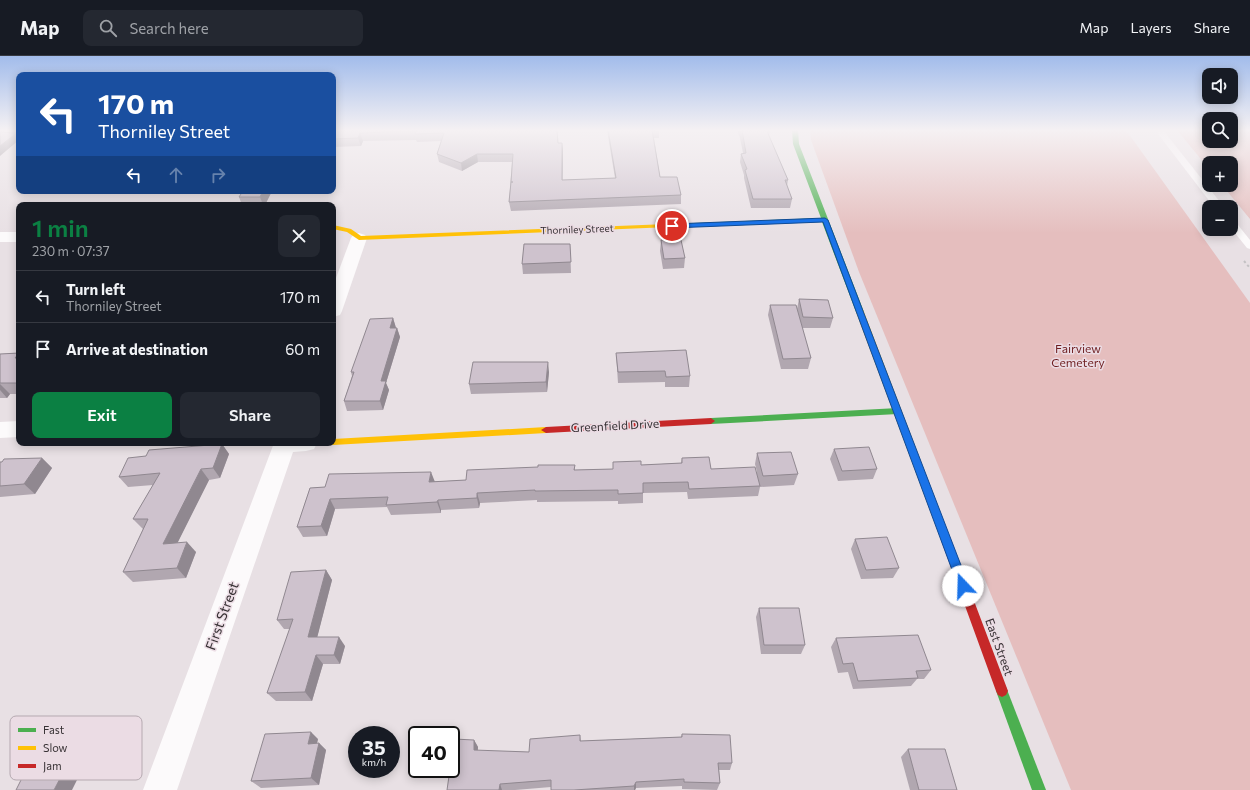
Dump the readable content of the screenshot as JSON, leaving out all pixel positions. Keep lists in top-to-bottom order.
{
  "streets": {
    "street": [
      "Thorniley Street",
      "Greenfield Drive",
      "First Street",
      "East Street"
    ]
  },
  "crossings": [
    ["Thorniley Street", "East Street"],
    ["Greenfield Drive", "East Street"]
  ],
  "parks": ["Fairview Cemetery"],
  "legend": ["Fast", "Slow", "Jam"],
  "page": {
    "header": "Map",
    "search": "Search here",
    "nav": ["Map", "Layers", "Share"],
    "map_buttons": ["+", "−"],
    "turn": ["170 m", "Thorniley Street"],
    "heading": ["1 min", "230 m · 07:37"],
    "list": [
      {
        "name": "Turn left",
        "note": "Thorniley Street",
        "value": "170 m"
      },
      {
        "name": "Arrive at destination",
        "value": "60 m"
      }
    ],
    "buttons": ["Exit", "Share"],
    "speed": "35 km/h",
    "limit": "40"
  }
}
